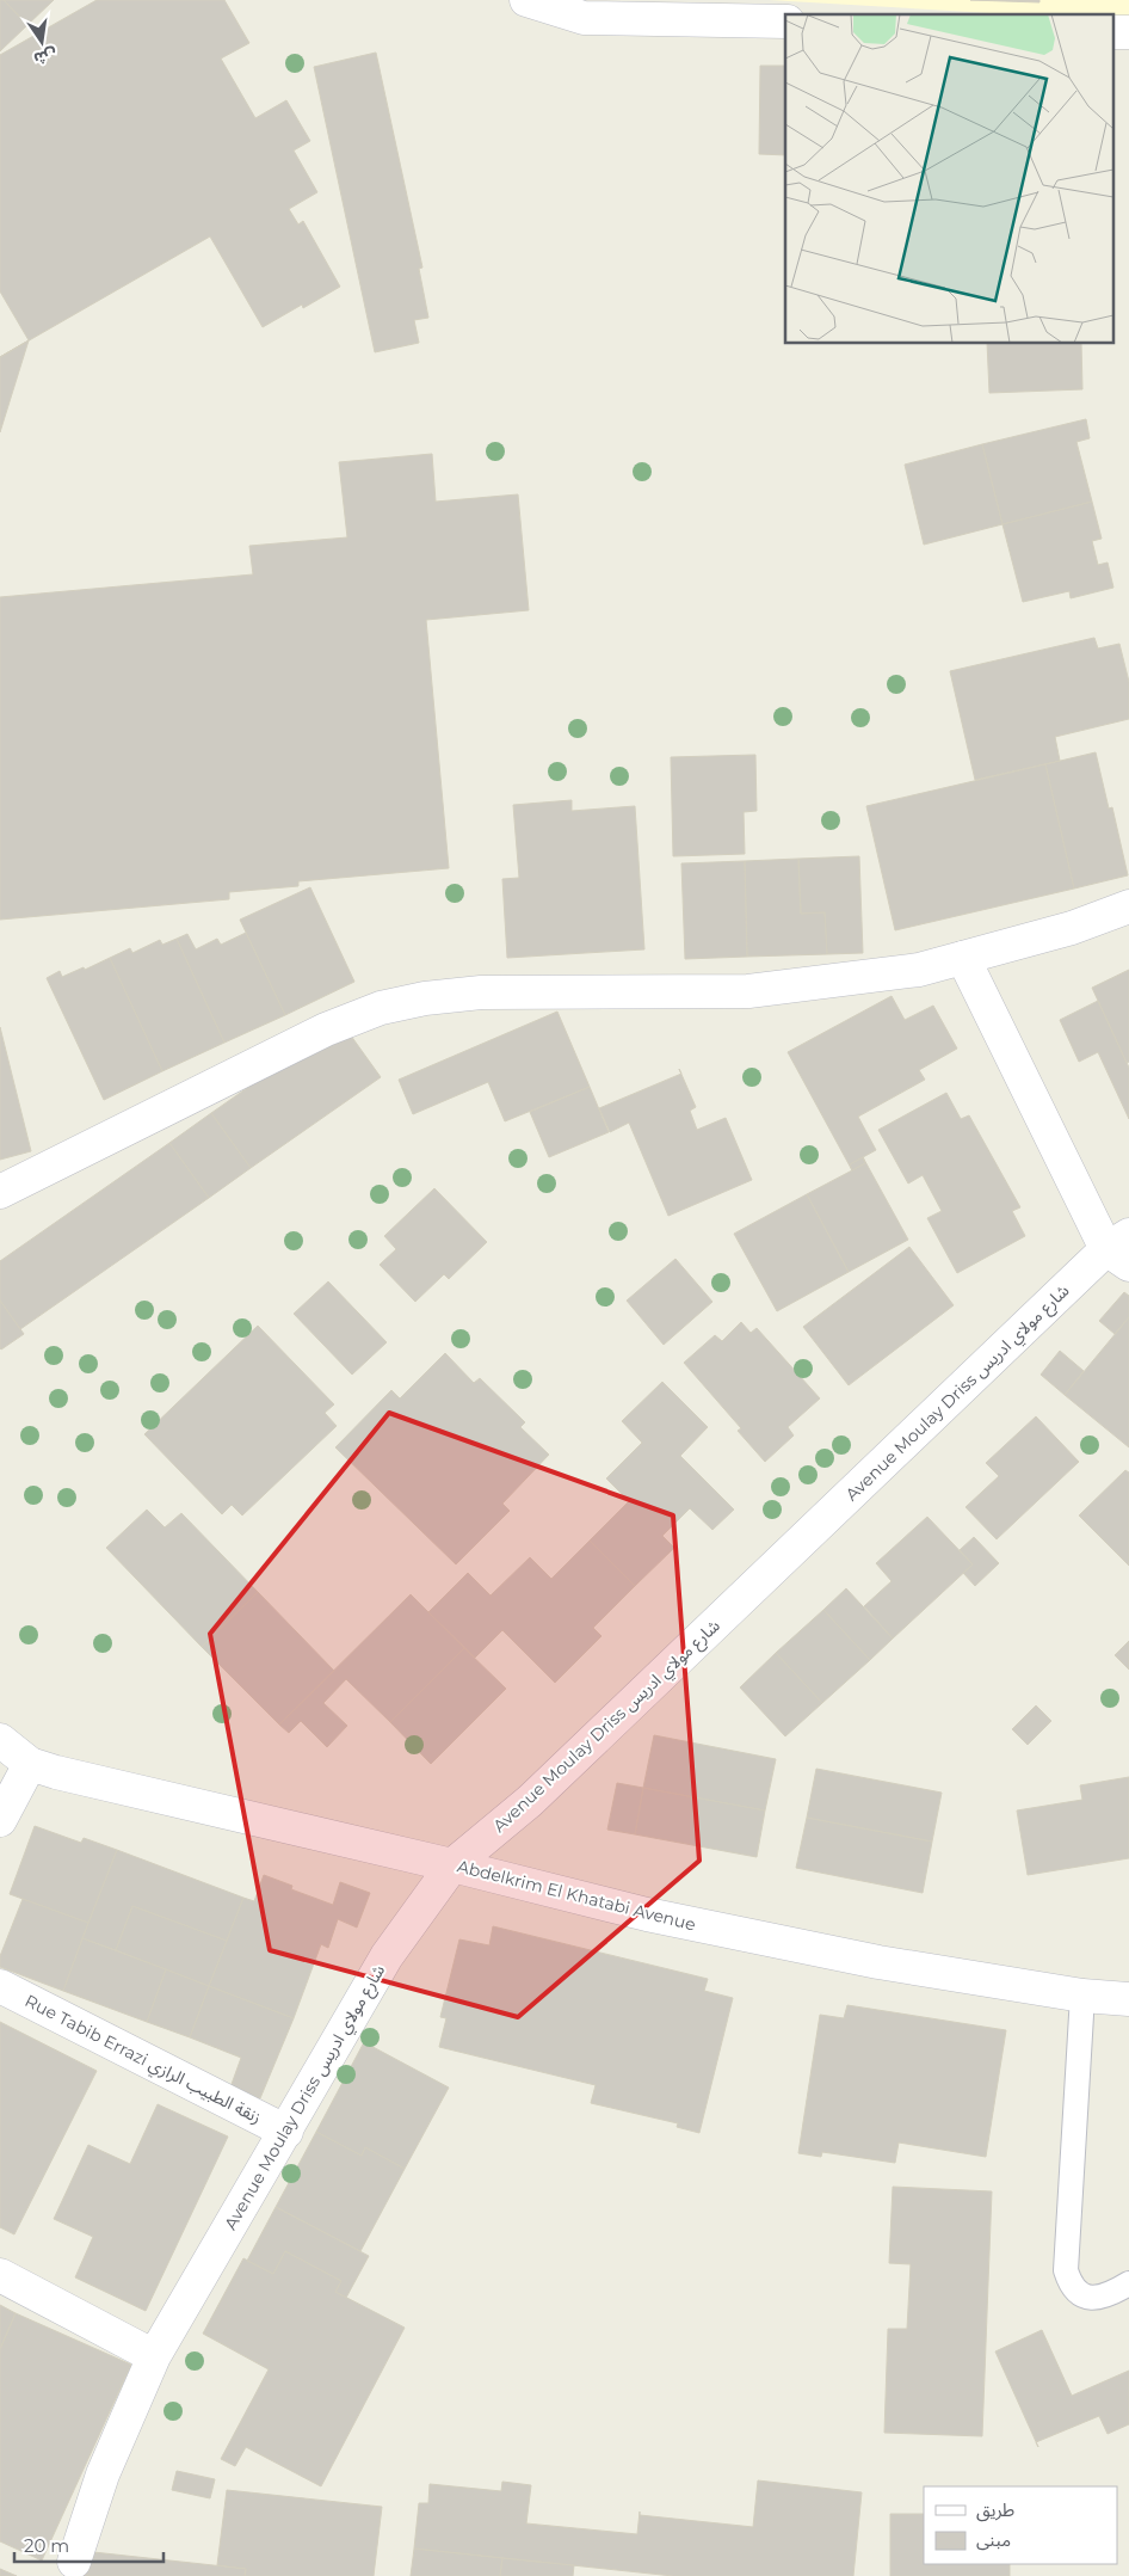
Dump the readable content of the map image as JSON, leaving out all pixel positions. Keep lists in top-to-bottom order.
{
  "streets": {
    "street": ["Avenue Moulay Driss شارع مولاي ادريس", "Abdelkrim El Khatabi Avenue", "Rue Tabib Errazi زنقة الطبيب الرازي"]
  },
  "crossings": [
    ["Avenue Moulay Driss شارع مولاي ادريس", "Abdelkrim El Khatabi Avenue"],
    ["Avenue Moulay Driss شارع مولاي ادريس", "Rue Tabib Errazi زنقة الطبيب الرازي"]
  ],
  "legend": ["طريق", "مبنى"],
  "scale_bar": "20 m",
  "north": "bottom"
}
